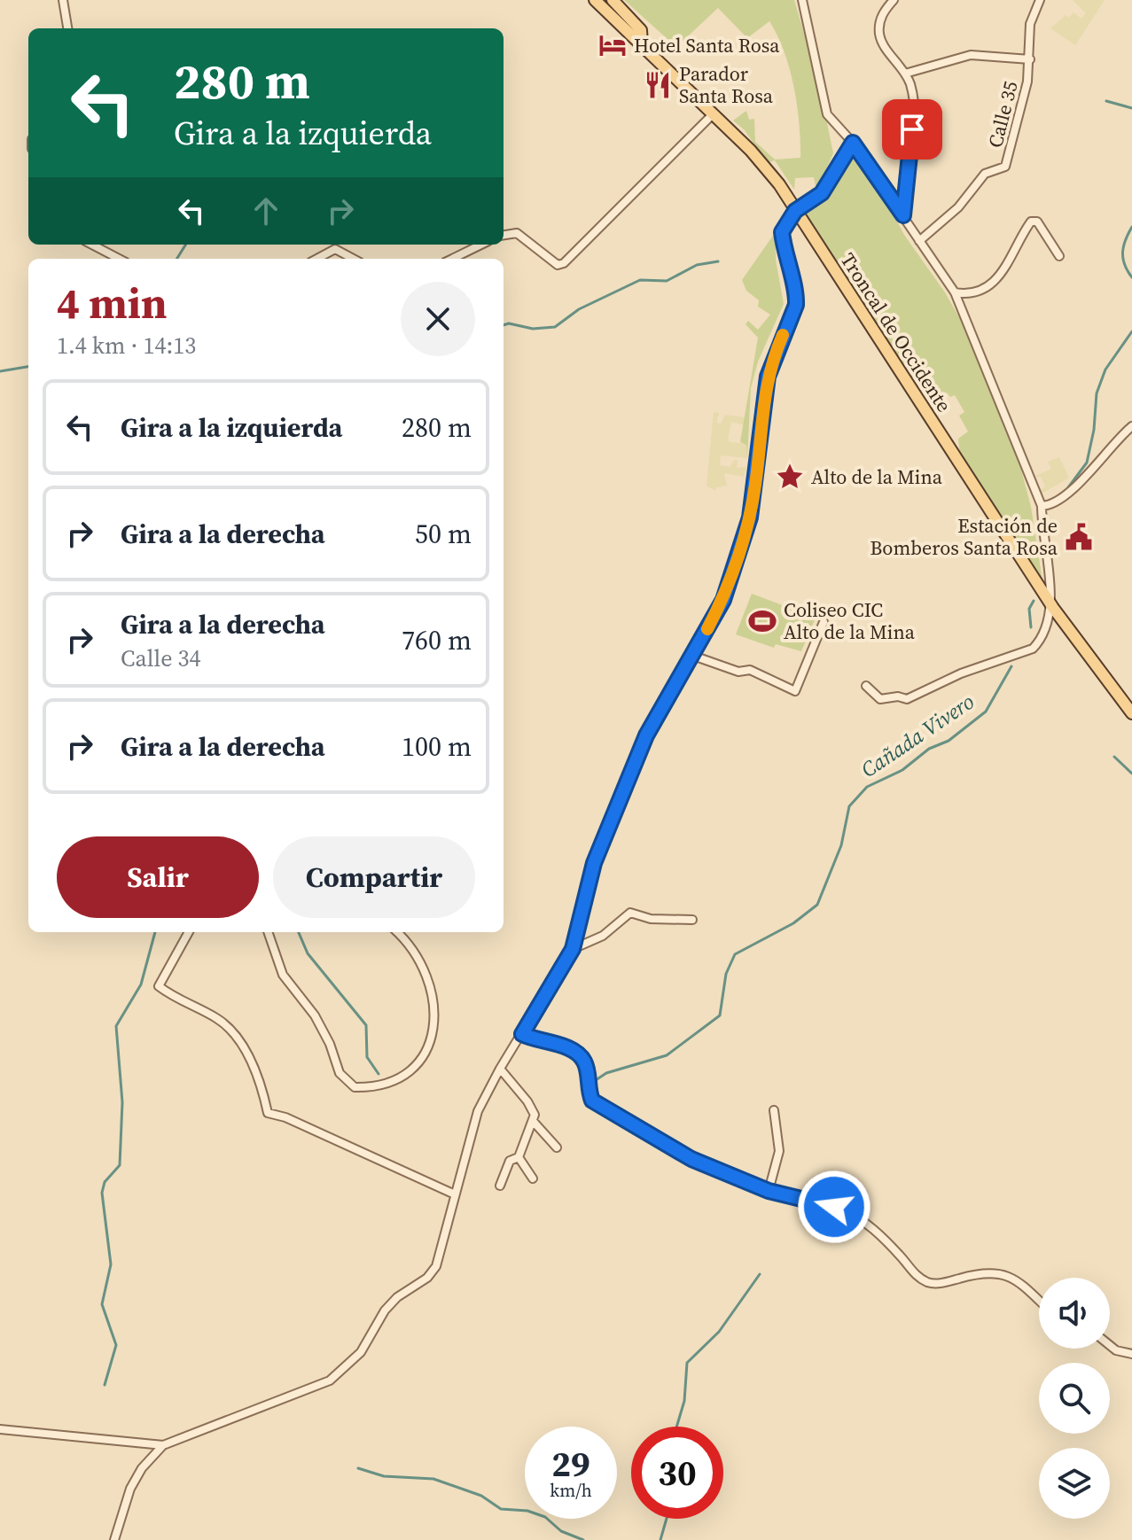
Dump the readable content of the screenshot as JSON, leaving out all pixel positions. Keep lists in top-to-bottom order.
{
  "streets": {
    "main road": ["Troncal de Occidente"],
    "street": ["Calle 35"]
  },
  "water": ["Cañada Vivero"],
  "places": {
    "hotel": ["Hotel Santa Rosa"],
    "restaurant": ["Parador Santa Rosa"],
    "place": ["Alto de la Mina"],
    "public building": ["Estación de Bomberos Santa Rosa"],
    "sports": ["Coliseo CIC Alto de la Mina"]
  },
  "page": {
    "turn": ["280 m", "Gira a la izquierda"],
    "heading": ["4 min", "1.4 km · 14:13"],
    "list": [
      {
        "name": "Gira a la izquierda",
        "value": "280 m"
      },
      {
        "name": "Gira a la derecha",
        "value": "50 m"
      },
      {
        "name": "Gira a la derecha",
        "note": "Calle 34",
        "value": "760 m"
      },
      {
        "name": "Gira a la derecha",
        "value": "100 m"
      }
    ],
    "buttons": ["Salir", "Compartir"],
    "speed": "29 km/h",
    "limit": "30"
  }
}
